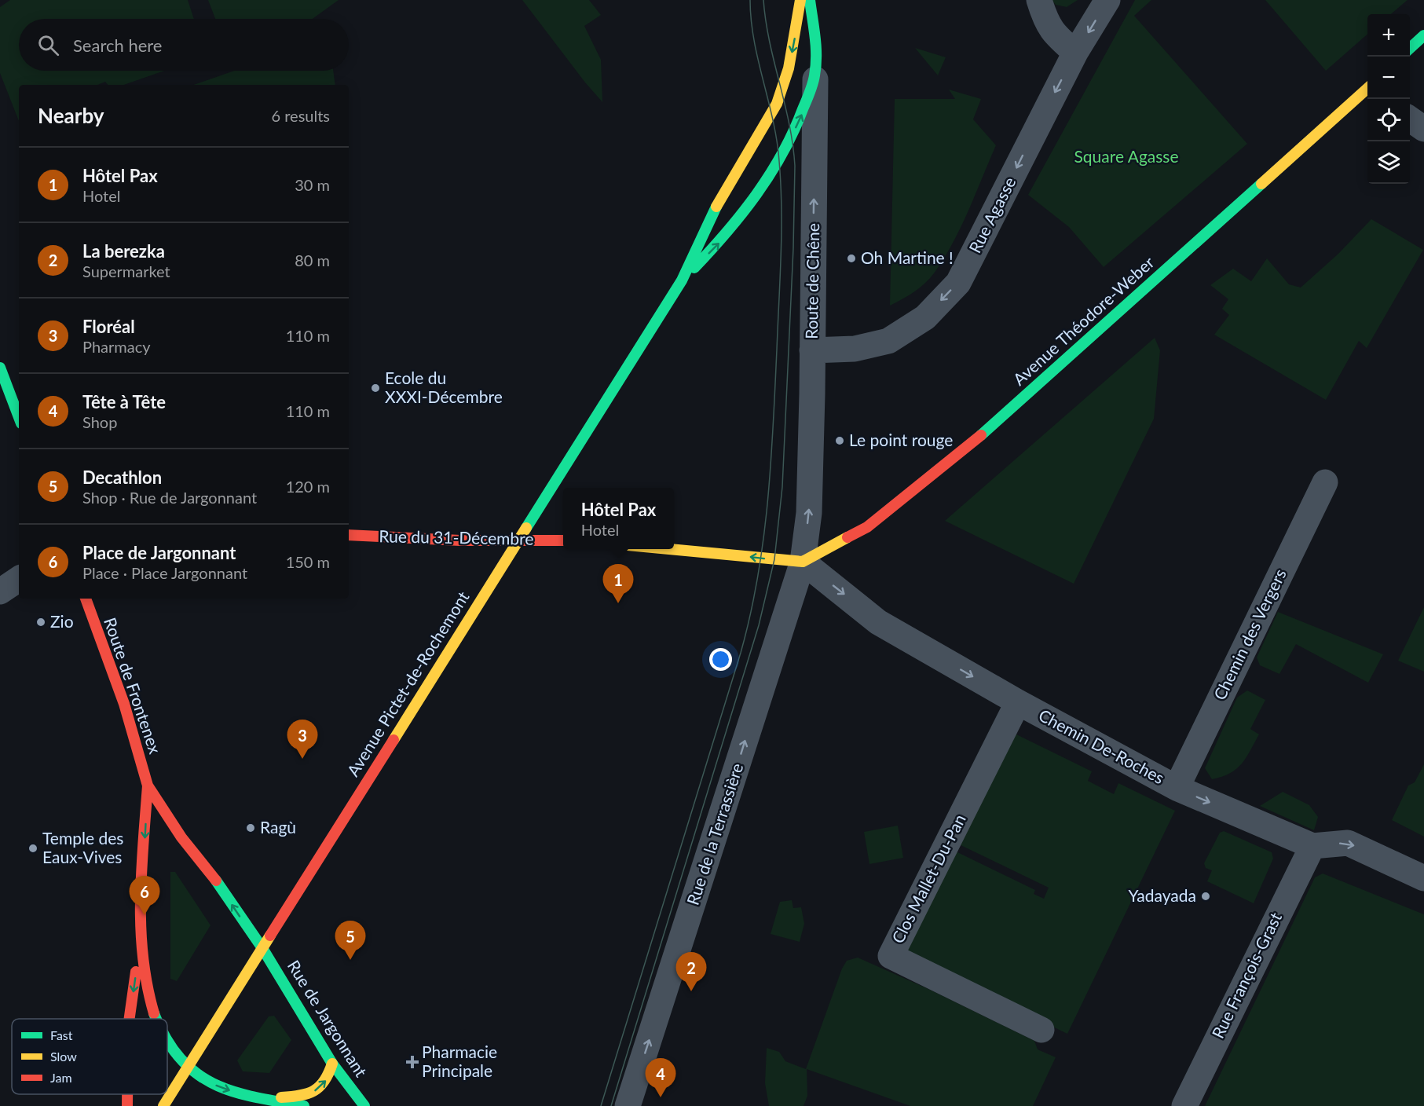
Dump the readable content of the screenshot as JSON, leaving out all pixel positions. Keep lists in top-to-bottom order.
{
  "streets": {
    "main road": [
      "Route de Chêne",
      "Avenue Théodore-Weber",
      "Rue du 31-Décembre",
      "Avenue Pictet-de-Rochemont",
      "Route de Frontenex",
      "Rue de Jargonnant"
    ],
    "street": [
      "Rue Agasse",
      "Chemin des Vergers",
      "Chemin De-Roches",
      "Rue de la Terrassière",
      "Clos Mallet-Du-Pan",
      "Rue François-Grast"
    ]
  },
  "crossings": [
    ["Rue Agasse", "Route de Chêne"],
    ["Route de Chêne", "Avenue Théodore-Weber"],
    ["Route de Chêne", "Avenue Pictet-de-Rochemont"],
    ["Route de Chêne", "Chemin De-Roches"],
    ["Route de Chêne", "Rue de la Terrassière"],
    ["Avenue Théodore-Weber", "Chemin De-Roches"],
    ["Avenue Théodore-Weber", "Rue de la Terrassière"],
    ["Rue du 31-Décembre", "Avenue Pictet-de-Rochemont"],
    ["Chemin des Vergers", "Chemin De-Roches"],
    ["Avenue Pictet-de-Rochemont", "Rue de Jargonnant"],
    ["Route de Frontenex", "Rue de Jargonnant"],
    ["Chemin De-Roches", "Rue de la Terrassière"],
    ["Chemin De-Roches", "Clos Mallet-Du-Pan"],
    ["Chemin De-Roches", "Rue François-Grast"]
  ],
  "one_way": [
    "Rue Agasse",
    "Route de Chêne",
    "Chemin De-Roches",
    "Rue de la Terrassière",
    "Rue de Jargonnant"
  ],
  "parks": ["Square Agasse"],
  "places": {
    "other": [
      "Oh Martine !",
      "Ecole du XXXI-Décembre",
      "Le point rouge",
      "Zio",
      "Ragù",
      "Temple des Eaux-Vives",
      "Yadayada"
    ],
    "health": ["Pharmacie Principale"]
  },
  "legend": ["Fast", "Slow", "Jam"],
  "page": {
    "map_buttons": ["+", "−"],
    "search": "Search here",
    "heading": ["Nearby", "6 results"],
    "list": [
      {
        "mark": "1",
        "name": "Hôtel Pax",
        "note": "Hotel",
        "value": "30 m"
      },
      {
        "mark": "2",
        "name": "La berezka",
        "note": "Supermarket",
        "value": "80 m"
      },
      {
        "mark": "3",
        "name": "Floréal",
        "note": "Pharmacy",
        "value": "110 m"
      },
      {
        "mark": "4",
        "name": "Tête à Tête",
        "note": "Shop",
        "value": "110 m"
      },
      {
        "mark": "5",
        "name": "Decathlon",
        "note": "Shop · Rue de Jargonnant",
        "value": "120 m"
      },
      {
        "mark": "6",
        "name": "Place de Jargonnant",
        "note": "Place · Place Jargonnant",
        "value": "150 m"
      }
    ],
    "popup": ["Hôtel Pax", "Hotel"],
    "pins": [
      "1",
      "3",
      "6",
      "5",
      "2",
      "4"
    ]
  }
}
